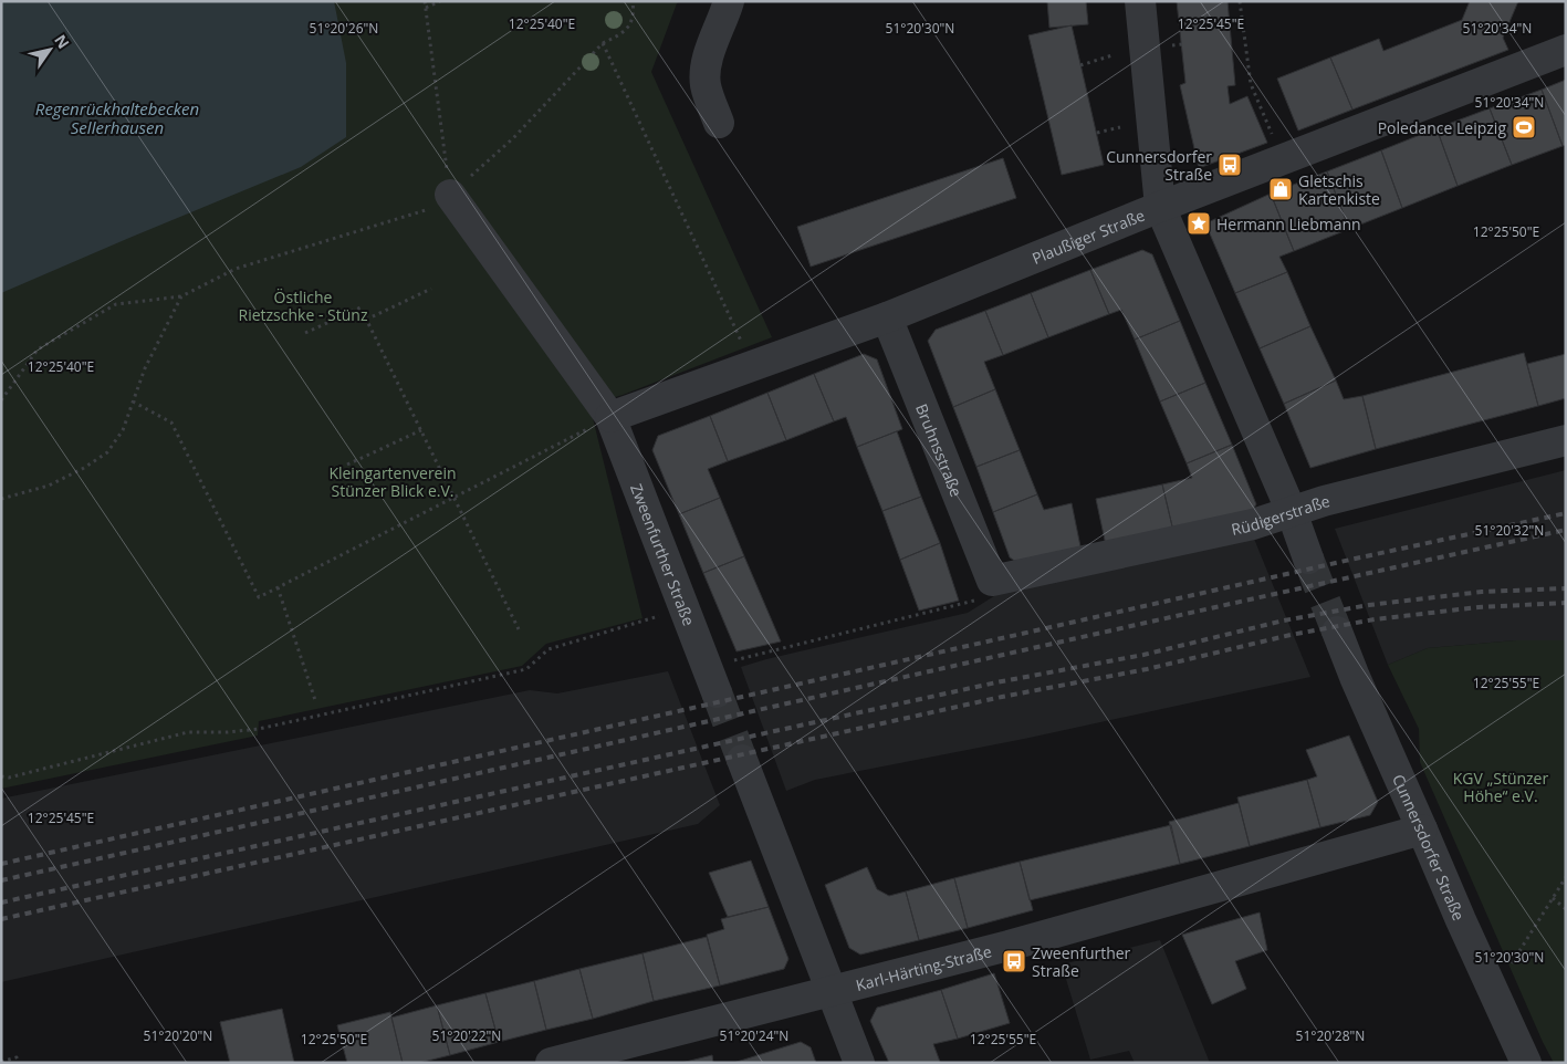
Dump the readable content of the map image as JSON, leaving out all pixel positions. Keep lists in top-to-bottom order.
{
  "streets": {
    "street": [
      "Plaußiger Straße",
      "Bruhnsstraße",
      "Rüdigerstraße",
      "Zweenfurther Straße",
      "Cunnersdorfer Straße",
      "Karl-Härting-Straße"
    ]
  },
  "crossings": [
    ["Plaußiger Straße", "Bruhnsstraße"],
    ["Plaußiger Straße", "Zweenfurther Straße"],
    ["Bruhnsstraße", "Rüdigerstraße"],
    ["Cunnersdorfer Straße", "Karl-Härting-Straße"]
  ],
  "water": ["Regenrückhaltebecken Sellerhausen"],
  "parks": ["Östliche Rietzschke - Stünz", "Kleingartenverein Stünzer Blick e.V.", "KGV „Stünzer Höhe“ e.V."],
  "places": {
    "sports": ["Poledance Leipzig"],
    "bus stop": ["Cunnersdorfer Straße", "Zweenfurther Straße"],
    "shop": ["Gletschis Kartenkiste"],
    "place": ["Hermann Liebmann"]
  },
  "north": "top right",
  "coordinates": [
    "12°25'40\"E",
    "12°25'45\"E",
    "51°20'26\"N",
    "51°20'30\"N",
    "51°20'34\"N",
    "12°25'50\"E",
    "51°20'32\"N",
    "12°25'55\"E",
    "51°20'20\"N",
    "51°20'22\"N",
    "51°20'24\"N",
    "51°20'28\"N"
  ]
}
